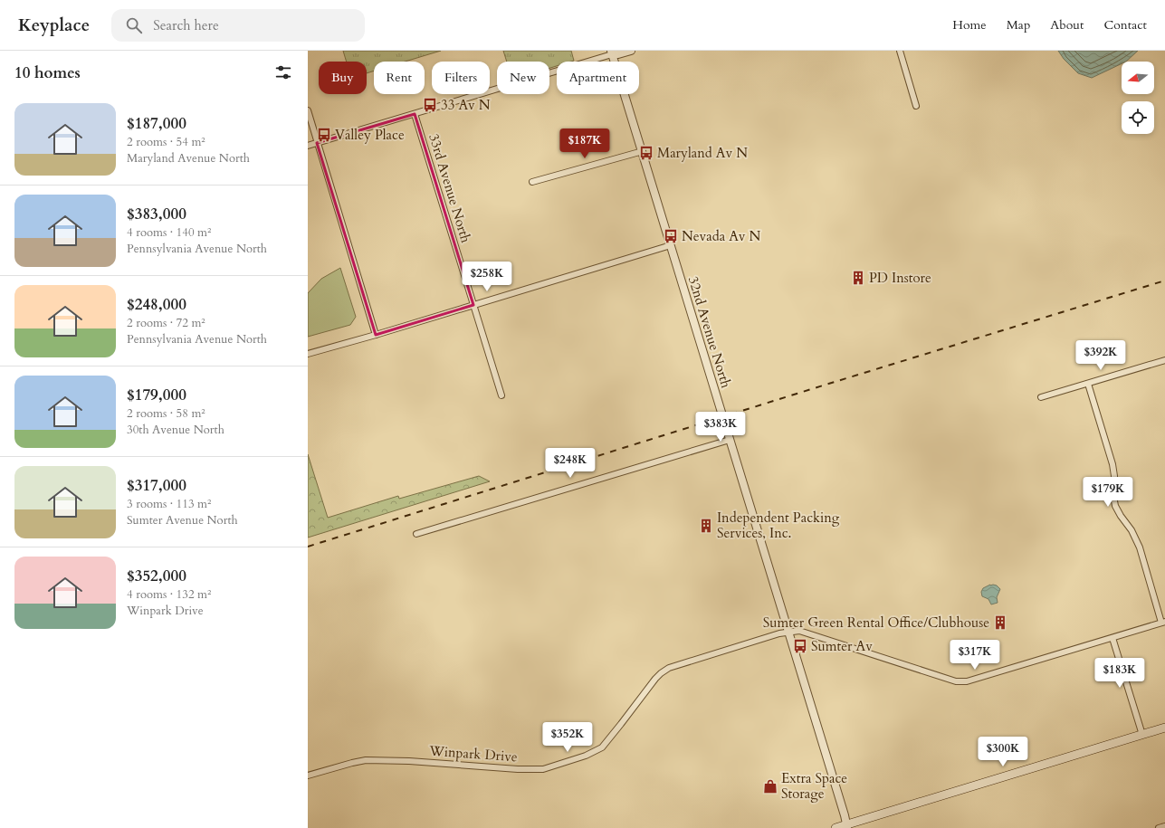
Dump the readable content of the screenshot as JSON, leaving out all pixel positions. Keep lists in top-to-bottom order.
{
  "streets": {
    "street": ["33rd Avenue North", "32nd Avenue North", "Winpark Drive"]
  },
  "crossings": [
    ["32nd Avenue North", "Winpark Drive"]
  ],
  "places": {
    "bus stop": [
      "33 Av N",
      "Valley Place",
      "Maryland Av N",
      "Nevada Av N",
      "Sumter Av"
    ],
    "building": ["PD Instore", "Independent Packing Services, Inc.", "Sumter Green Rental Office/Clubhouse"],
    "shop": ["Extra Space Storage"]
  },
  "north": "left",
  "page": {
    "header": "Keyplace",
    "search": "Search here",
    "nav": [
      "Home",
      "Map",
      "About",
      "Contact"
    ],
    "heading": "10 homes",
    "chip": [
      "Buy",
      "Rent",
      "Filters",
      "New",
      "Apartment"
    ],
    "list": [
      {
        "name": "$187,000",
        "note": "2 rooms · 54 m² · Maryland Avenue North"
      },
      {
        "name": "$383,000",
        "note": "4 rooms · 140 m² · Pennsylvania Avenue North"
      },
      {
        "name": "$248,000",
        "note": "2 rooms · 72 m² · Pennsylvania Avenue North"
      },
      {
        "name": "$179,000",
        "note": "2 rooms · 58 m² · 30th Avenue North"
      },
      {
        "name": "$317,000",
        "note": "3 rooms · 113 m² · Sumter Avenue North"
      },
      {
        "name": "$352,000",
        "note": "4 rooms · 132 m² · Winpark Drive"
      }
    ],
    "price": [
      "$187K",
      "$258K",
      "$392K",
      "$383K",
      "$248K",
      "$179K",
      "$317K",
      "$183K",
      "$352K",
      "$300K"
    ]
  }
}
